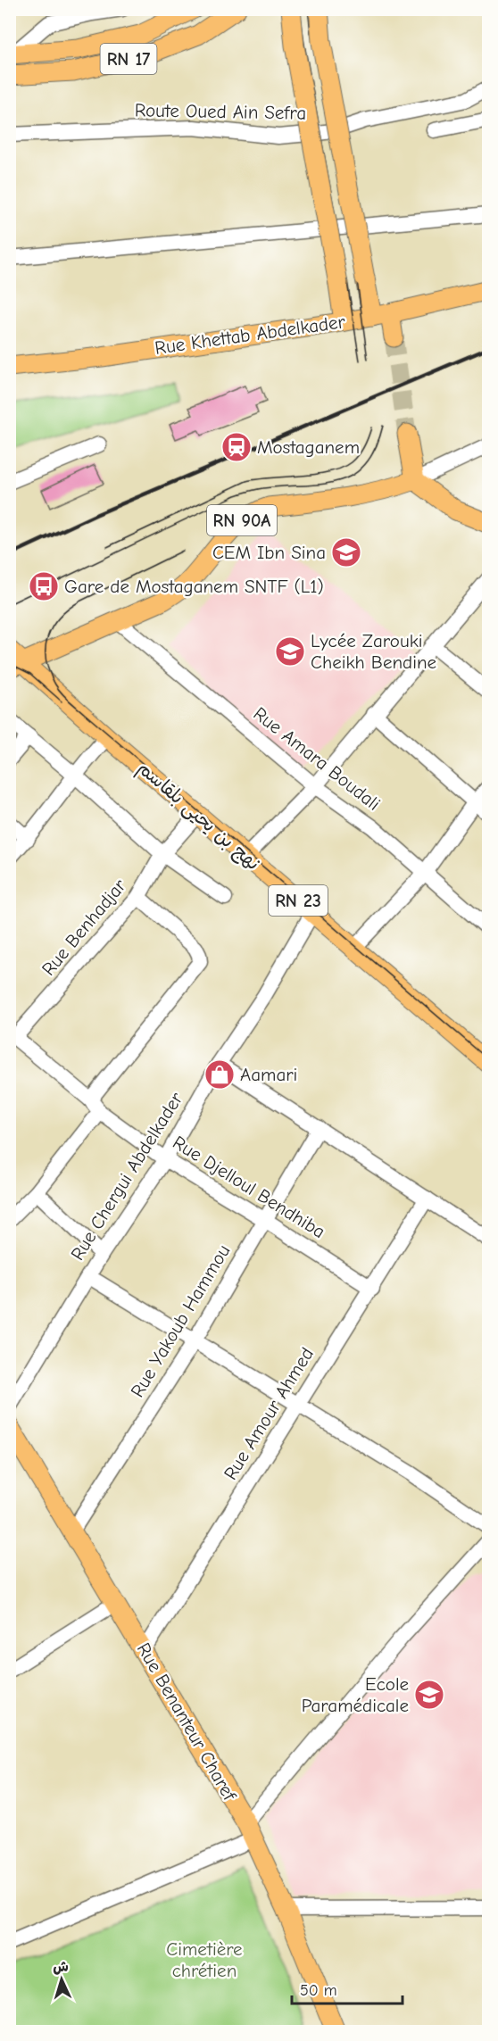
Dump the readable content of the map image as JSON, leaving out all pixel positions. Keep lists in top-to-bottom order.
{
  "streets": {
    "main road": [
      "RN 17",
      "Rue Khettab Abdelkader",
      "RN 90A",
      "نهج بن يحيى بلقاسم",
      "RN 23",
      "Rue Benanteur Charef"
    ],
    "street": [
      "Route Oued Ain Sefra",
      "Rue Amara Boudali",
      "Rue Benhadjar",
      "Rue Chergui Abdelkader",
      "Rue Djelloul Bendhiba",
      "Rue Yakoub Hammou",
      "Rue Amour Ahmed"
    ]
  },
  "crossings": [
    ["RN 90A", "Rue Amara Boudali"],
    ["RN 90A", "نهج بن يحيى بلقاسم"],
    ["نهج بن يحيى بلقاسم", "Rue Benhadjar"],
    ["نهج بن يحيى بلقاسم", "Rue Chergui Abdelkader"],
    ["Rue Benhadjar", "Rue Djelloul Bendhiba"],
    ["Rue Chergui Abdelkader", "Rue Djelloul Bendhiba"],
    ["Rue Djelloul Bendhiba", "Rue Yakoub Hammou"],
    ["Rue Djelloul Bendhiba", "Rue Amour Ahmed"],
    ["Rue Yakoub Hammou", "Rue Benanteur Charef"],
    ["Rue Amour Ahmed", "Rue Benanteur Charef"]
  ],
  "parks": ["Cimetière chrétien"],
  "places": {
    "station": ["Mostaganem"],
    "school or university": ["CEM Ibn Sina", "Lycée Zarouki Cheikh Bendine", "Ecole Paramédicale"],
    "bus stop": ["Gare de Mostaganem SNTF (L1)"],
    "shop": ["Aamari"]
  },
  "scale_bar": "50 m",
  "north": "top"
}
